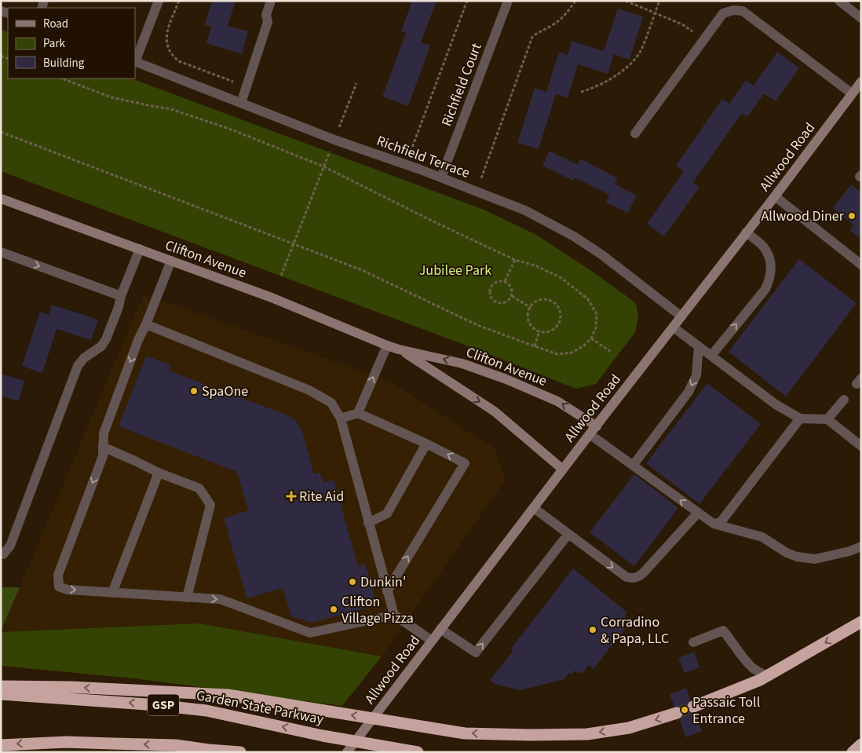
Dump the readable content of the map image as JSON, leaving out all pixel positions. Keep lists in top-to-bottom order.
{
  "streets": {
    "highway": ["GSP", "Garden State Parkway"],
    "main road": ["Allwood Road", "Clifton Avenue"],
    "street": ["Richfield Court", "Richfield Terrace"]
  },
  "crossings": [
    ["Richfield Court", "Richfield Terrace"],
    ["Richfield Terrace", "Allwood Road"],
    ["Allwood Road", "Clifton Avenue"]
  ],
  "parks": ["Jubilee Park"],
  "places": {
    "other": [
      "Allwood Diner",
      "SpaOne",
      "Dunkin'",
      "Clifton Village Pizza",
      "Corradino & Papa, LLC",
      "Passaic Toll Entrance"
    ],
    "health": ["Rite Aid"]
  },
  "legend": ["Road", "Park", "Building"]
}
